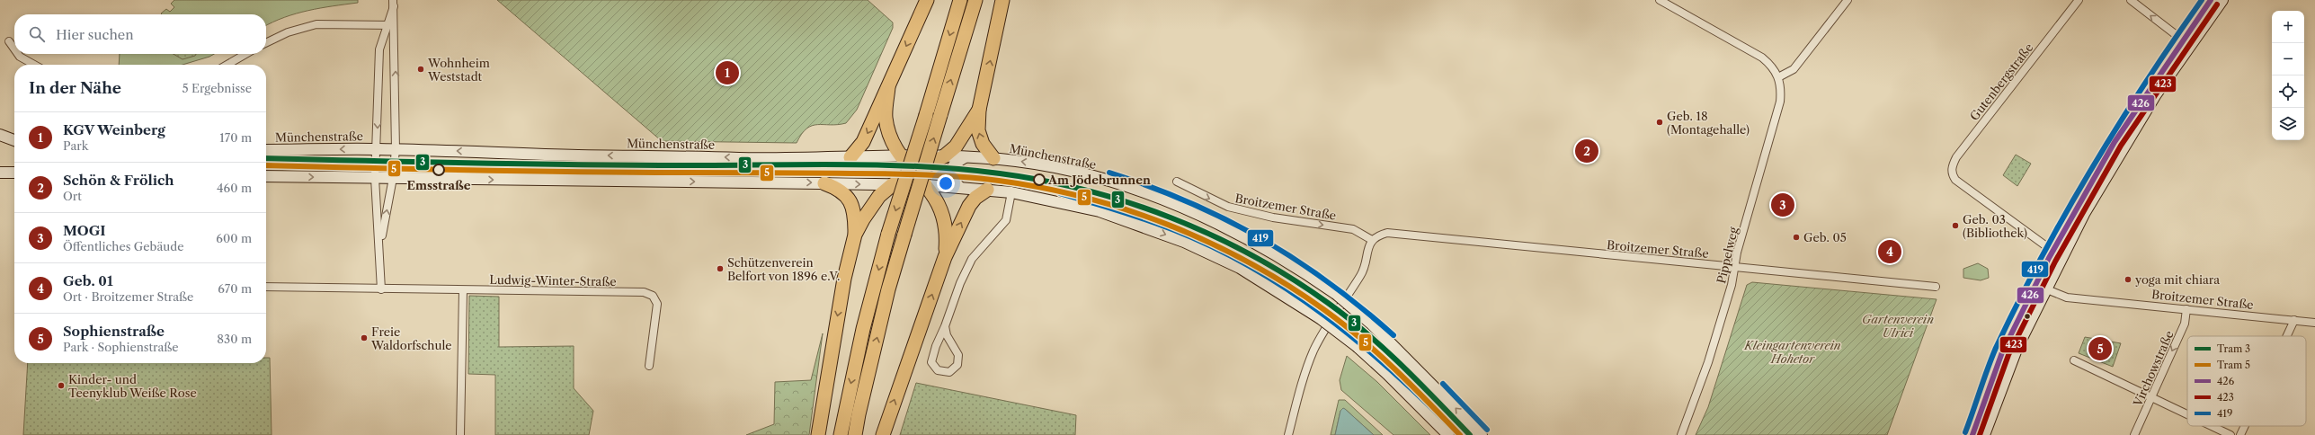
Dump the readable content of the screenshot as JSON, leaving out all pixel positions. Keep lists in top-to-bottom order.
{
  "streets": {
    "main road": ["Münchenstraße"],
    "street": [
      "Gutenbergstraße",
      "Broitzemer Straße",
      "Pippelweg",
      "Ludwig-Winter-Straße",
      "Virchowstraße"
    ]
  },
  "crossings": [
    ["Broitzemer Straße", "Pippelweg"],
    ["Broitzemer Straße", "Virchowstraße"]
  ],
  "one_way": ["Virchowstraße"],
  "parks": ["Gartenverein Ulrici", "Kleingartenverein Hohetor"],
  "places": [
    "Wohnheim Weststadt",
    "Geb. 18 (Montagehalle)",
    "Emsstraße",
    "Am Jödebrunnen",
    "Geb. 03 (Bibliothek)",
    "Geb. 05",
    "Schützenverein Belfort von 1896 e.V.",
    "yoga mit chiara",
    "Freie Waldorfschule",
    "Kinder- und Teenyklub Weiße Rose"
  ],
  "lines": [
    "transit line 426",
    "transit line 419",
    "transit line 423",
    "tram line 3",
    "tram line 5"
  ],
  "legend": [
    "Tram 3",
    "Tram 5",
    "426",
    "423",
    "419"
  ],
  "page": {
    "map_buttons": ["+", "−"],
    "search": "Hier suchen",
    "pins": [
      "1",
      "2",
      "3",
      "4",
      "5"
    ],
    "heading": ["In der Nähe", "5 Ergebnisse"],
    "list": [
      {
        "mark": "1",
        "name": "KGV Weinberg",
        "note": "Park",
        "value": "170 m"
      },
      {
        "mark": "2",
        "name": "Schön & Frölich",
        "note": "Ort",
        "value": "460 m"
      },
      {
        "mark": "3",
        "name": "MOGI",
        "note": "Öffentliches Gebäude",
        "value": "600 m"
      },
      {
        "mark": "4",
        "name": "Geb. 01",
        "note": "Ort · Broitzemer Straße",
        "value": "670 m"
      },
      {
        "mark": "5",
        "name": "Sophienstraße",
        "note": "Park · Sophienstraße",
        "value": "830 m"
      }
    ]
  }
}
